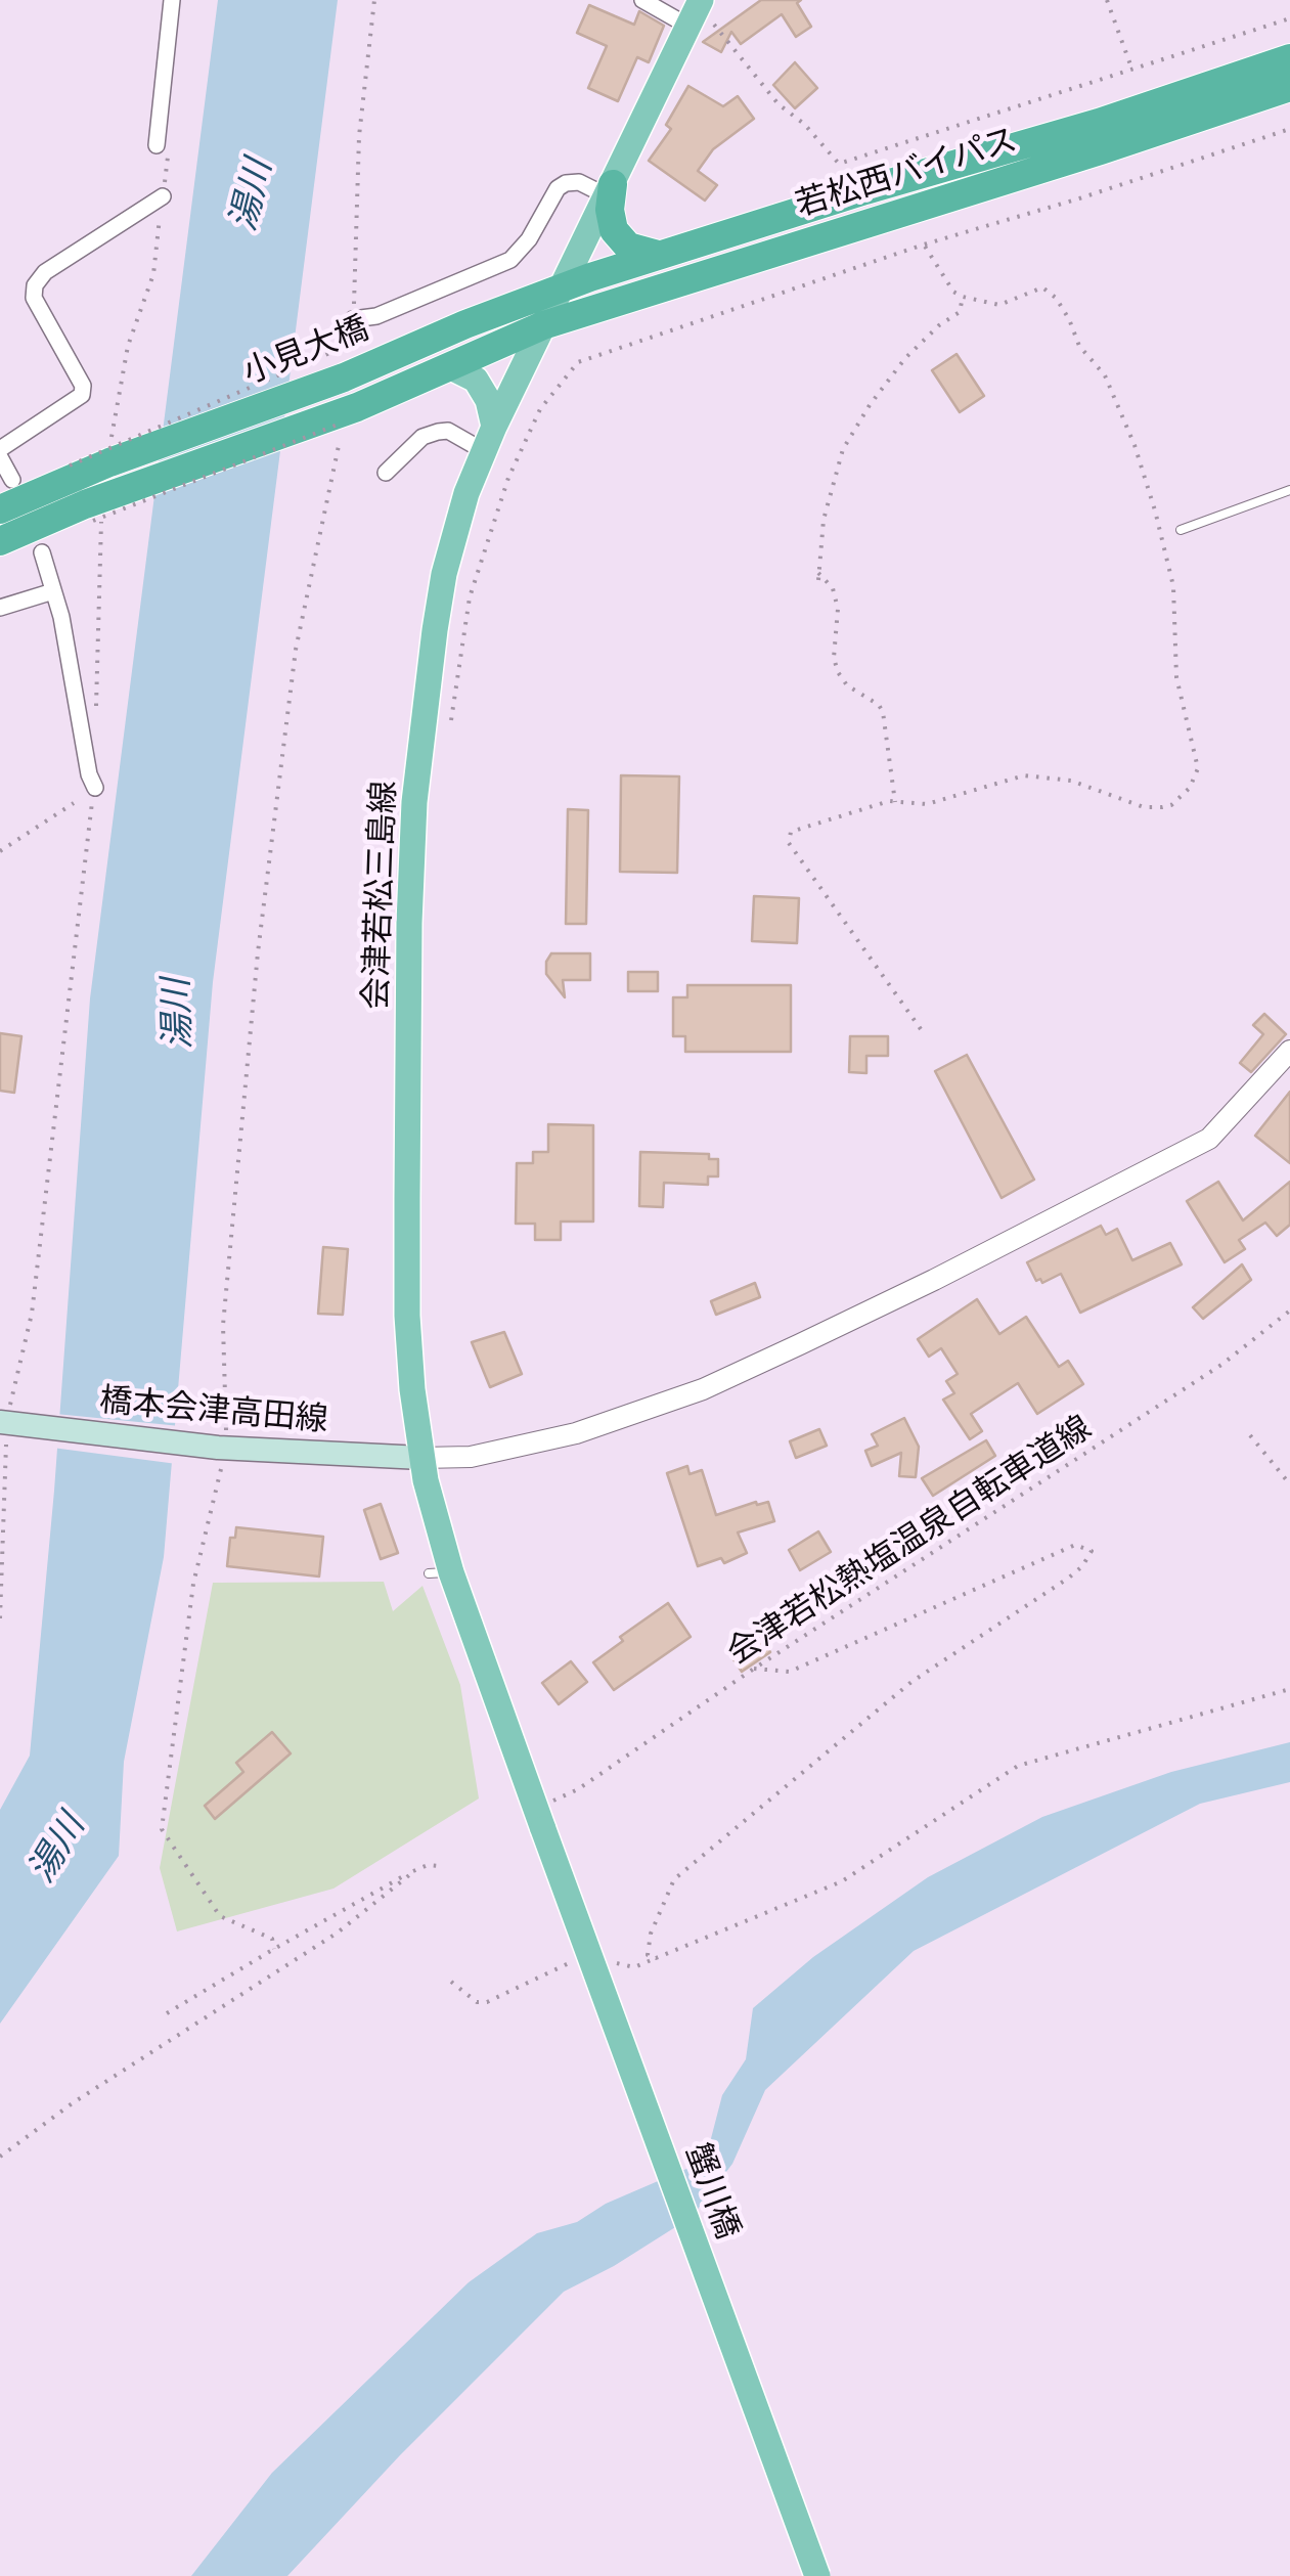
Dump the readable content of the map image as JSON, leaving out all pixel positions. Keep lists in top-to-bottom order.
{
  "streets": {
    "highway": ["若松西バイパス", "小見大橋"],
    "main road": ["会津若松三島線", "橋本会津高田線", "蟹川橋"],
    "path": ["会津若松熱塩温泉自転車道線"]
  },
  "crossings": [
    ["若松西バイパス", "小見大橋"],
    ["若松西バイパス", "会津若松三島線"],
    ["小見大橋", "会津若松三島線"],
    ["会津若松三島線", "橋本会津高田線"],
    ["会津若松三島線", "蟹川橋"]
  ],
  "water": ["湯川"]
}
